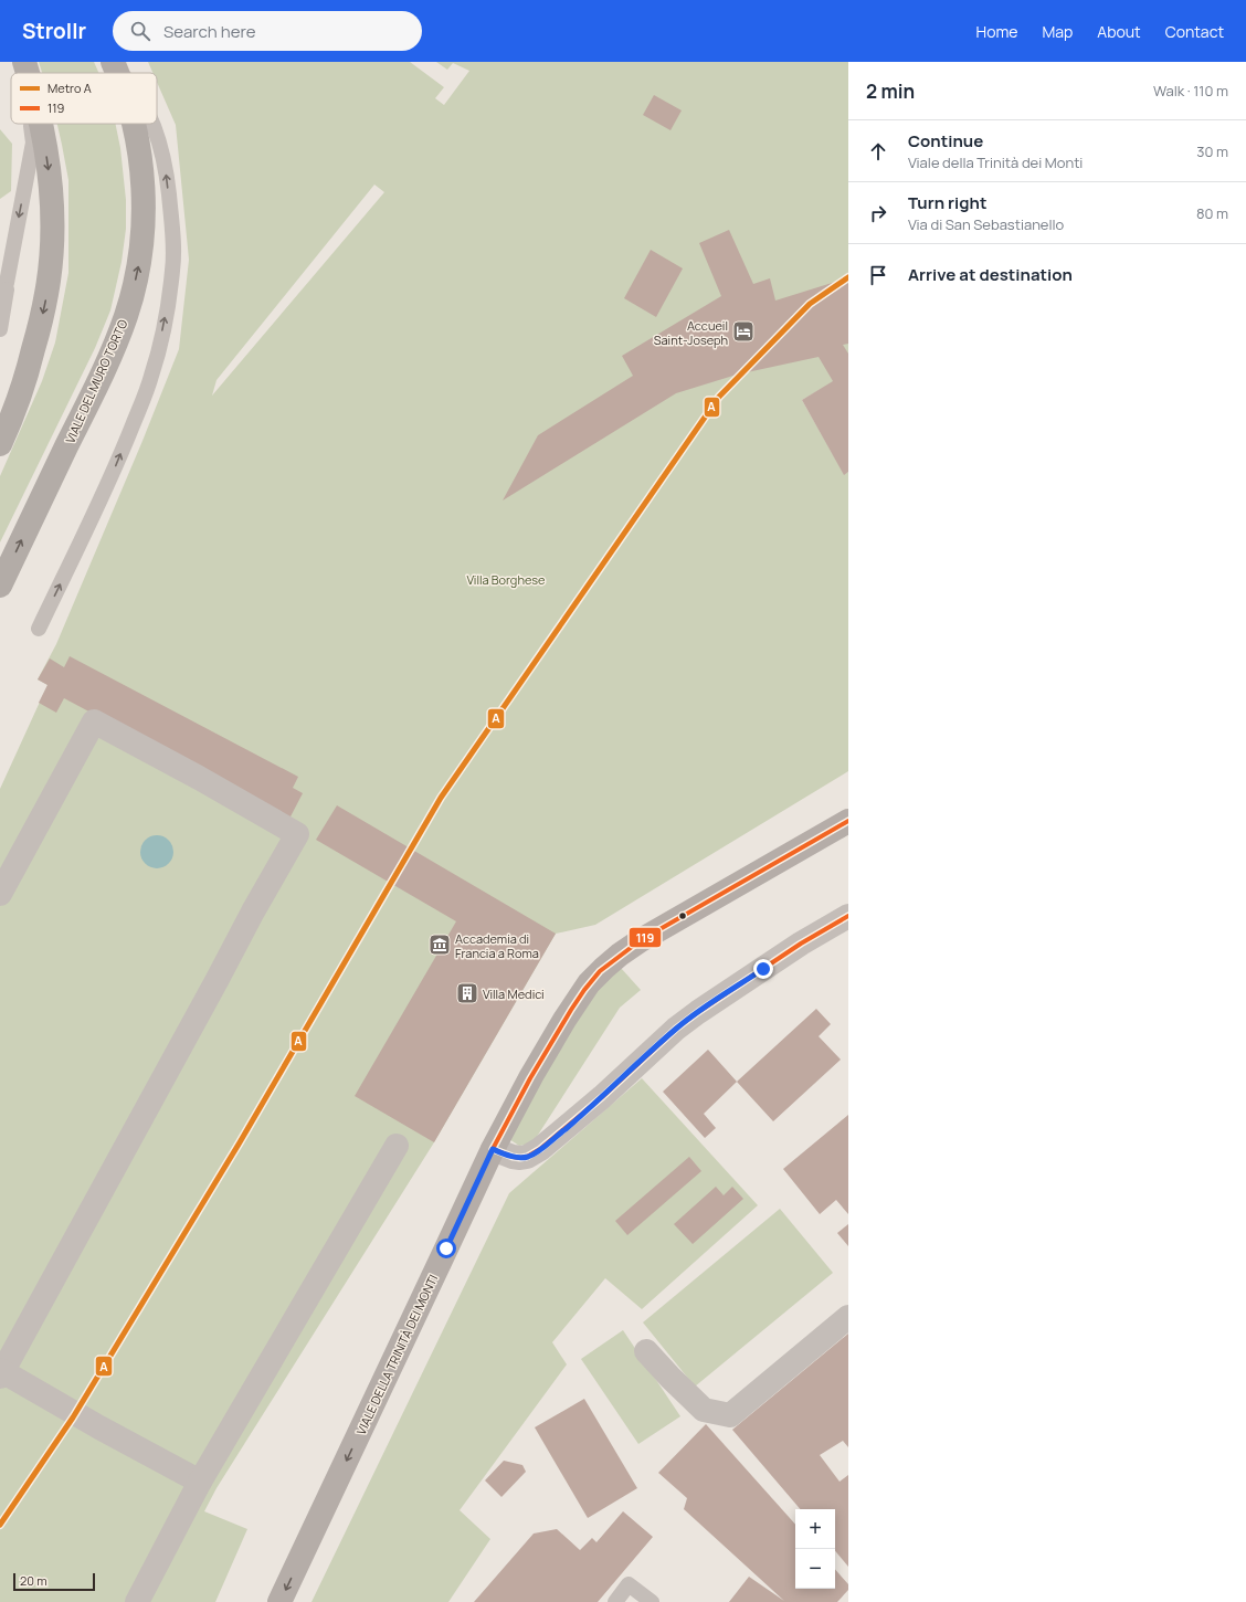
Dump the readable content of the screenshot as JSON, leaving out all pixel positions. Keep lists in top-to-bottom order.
{
  "streets": {
    "main road": ["VIALE DEL MURO TORTO"],
    "street": ["VIALE DELLA TRINITÀ DEI MONTI"]
  },
  "parks": ["Villa Borghese"],
  "places": {
    "hotel": ["Accueil Saint-Joseph"],
    "museum": ["Accademia di Francia a Roma"],
    "building": ["Villa Medici"]
  },
  "lines": ["metro line A", "transit line 119"],
  "legend": ["Metro A", "119"],
  "scale_bar": "20 m",
  "page": {
    "header": "Strollr",
    "search": "Search here",
    "nav": [
      "Home",
      "Map",
      "About",
      "Contact"
    ],
    "heading": ["2 min", "Walk · 110 m"],
    "list": [
      ["Continue", "Viale della Trinità dei Monti", "30 m"],
      ["Turn right", "Via di San Sebastianello", "80 m"],
      "Arrive at destination"
    ],
    "map_buttons": ["+", "−"],
    "scale": "20 m"
  }
}
